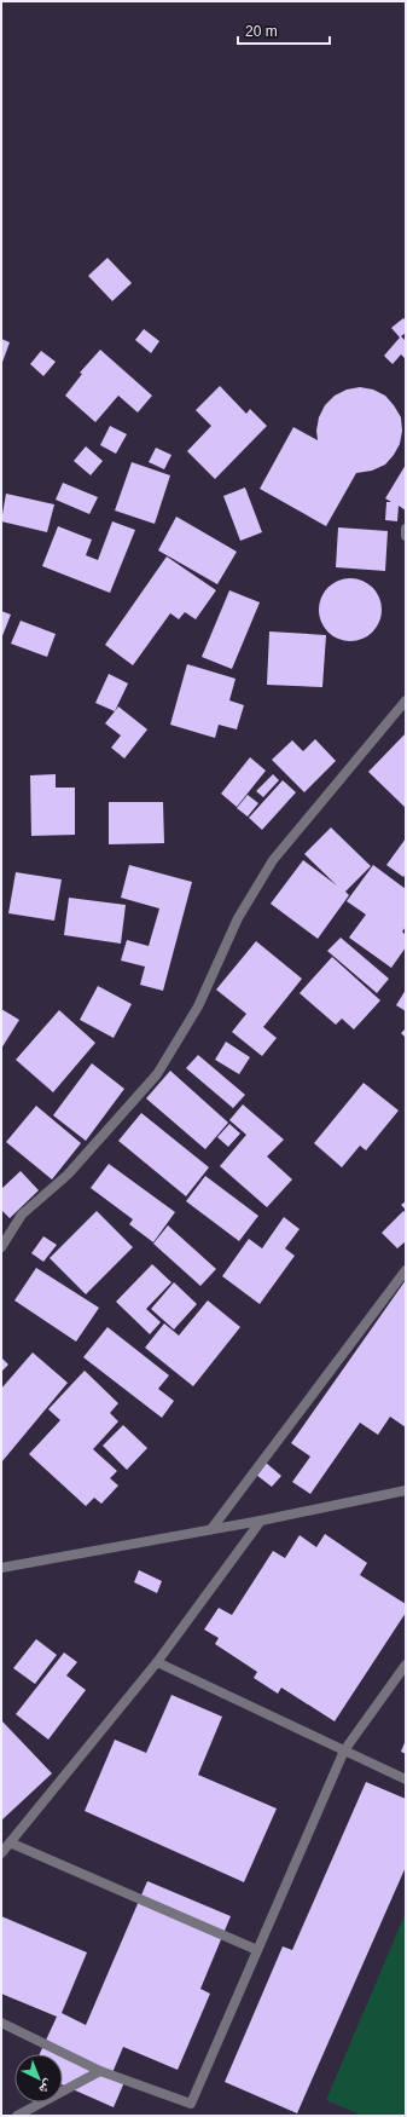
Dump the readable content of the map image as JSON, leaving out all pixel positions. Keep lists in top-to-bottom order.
{
  "scale_bar": "20 m",
  "north": "bottom right"
}
